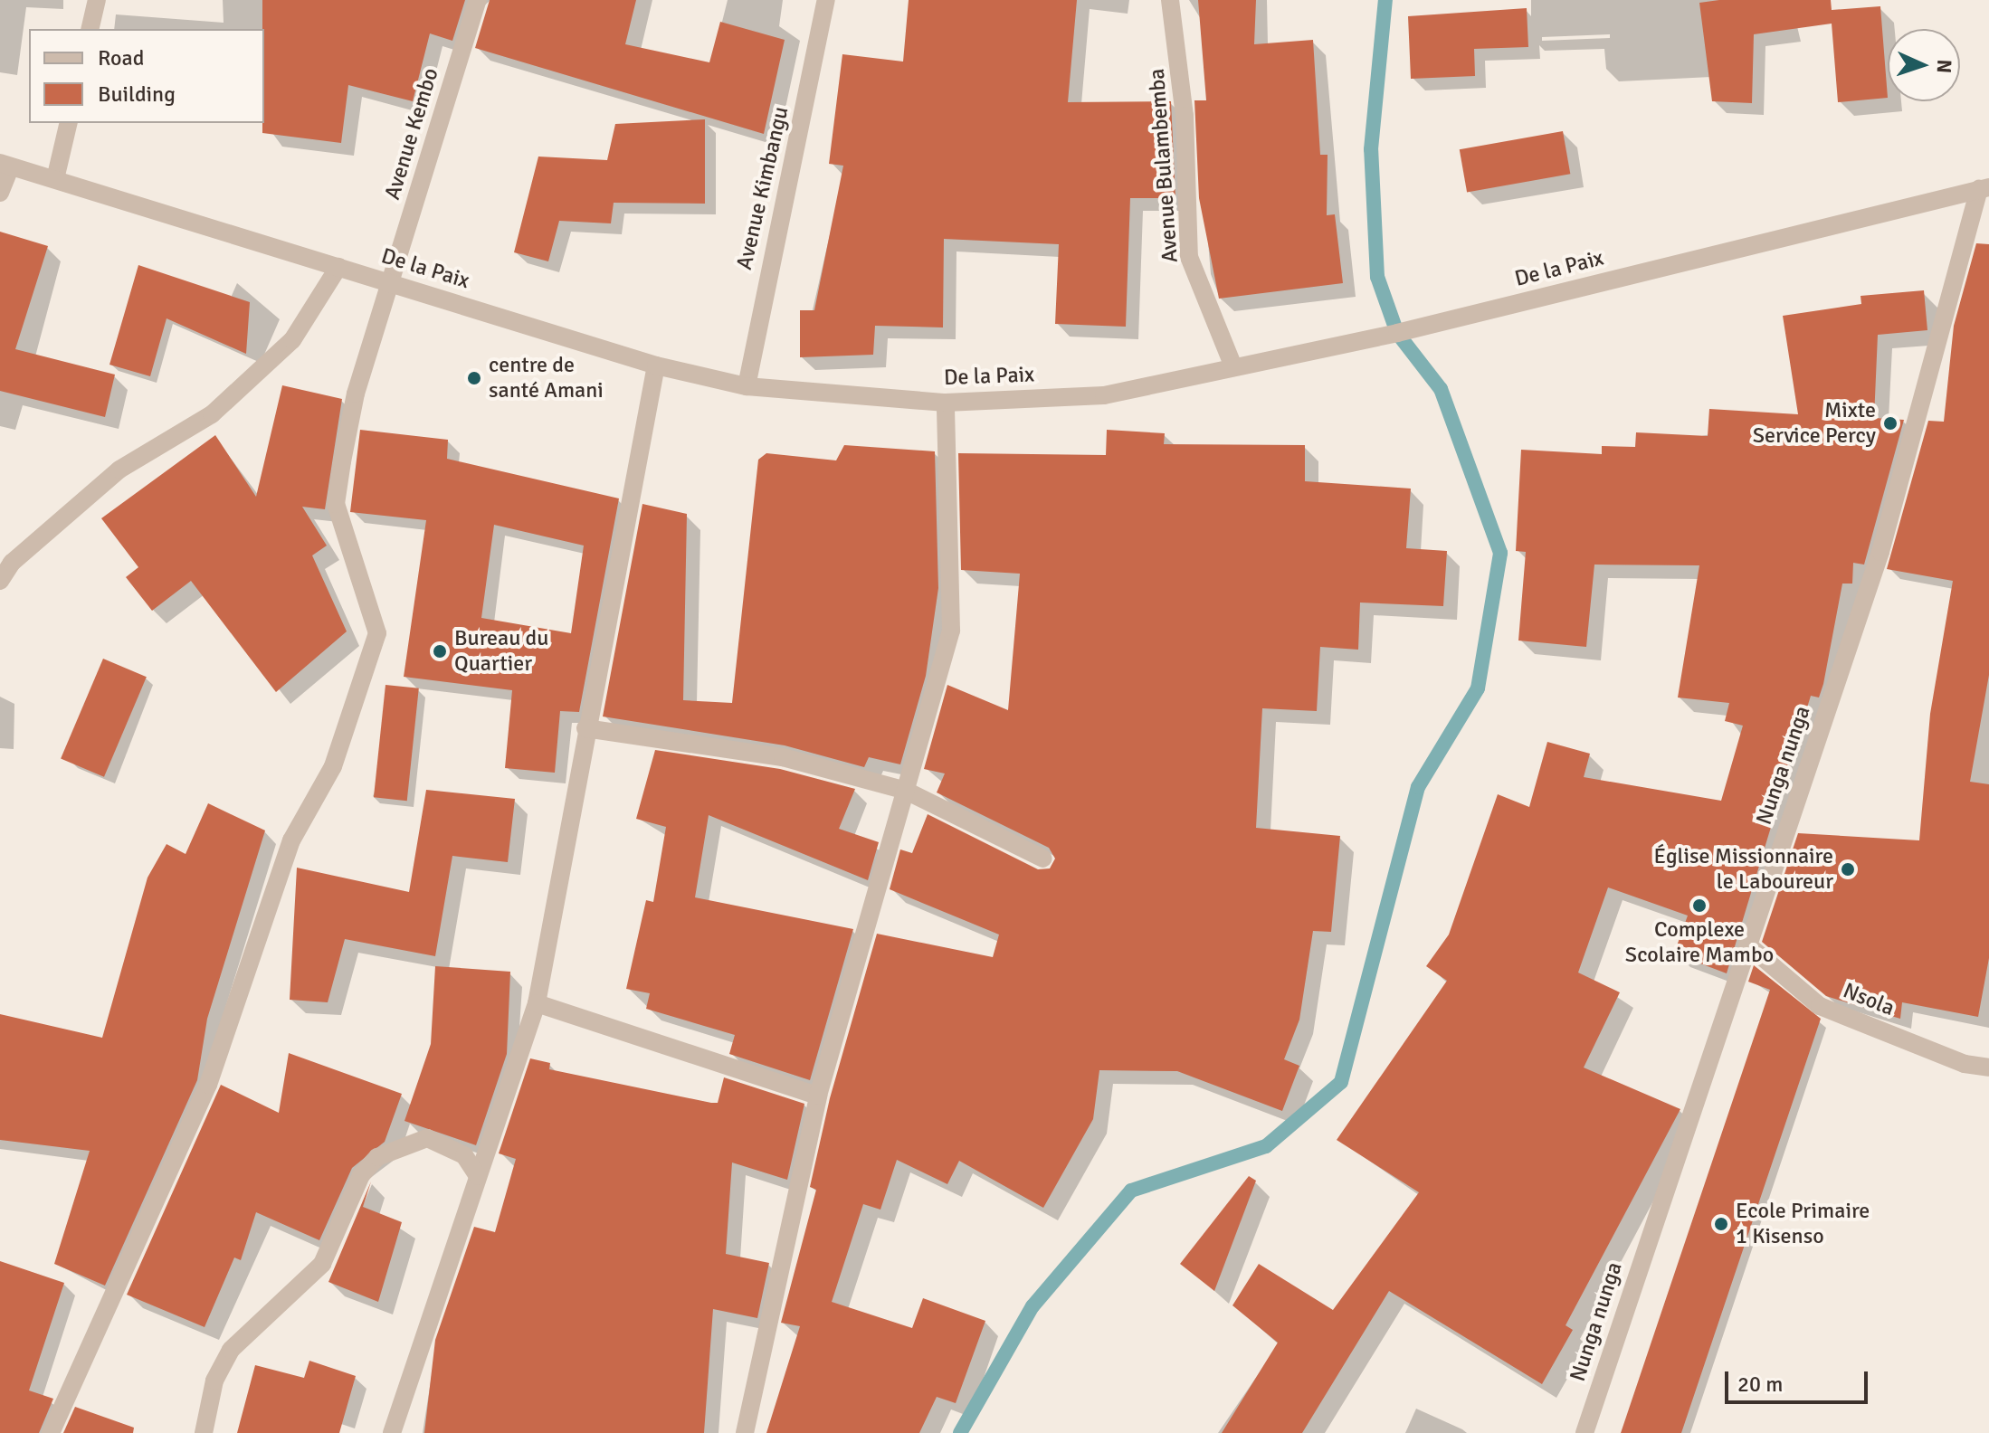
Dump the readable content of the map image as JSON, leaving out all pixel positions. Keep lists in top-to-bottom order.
{
  "streets": {
    "street": [
      "Avenue Kembo",
      "Avenue Bulambemba",
      "Avenue Kimbangu",
      "De la Paix",
      "Nunga nunga",
      "Nsola"
    ]
  },
  "crossings": [
    ["Avenue Kembo", "De la Paix"],
    ["Avenue Bulambemba", "De la Paix"],
    ["Avenue Kimbangu", "De la Paix"],
    ["De la Paix", "Nunga nunga"],
    ["Nunga nunga", "Nsola"]
  ],
  "places": [
    "centre de santé Amani",
    "Mixte Service Percy",
    "Bureau du Quartier",
    "Église Missionnaire le Laboureur",
    "Complexe Scolaire Mambo",
    "Ecole Primaire 1 Kisenso"
  ],
  "legend": ["Road", "Building"],
  "scale_bar": "20 m",
  "north": "right"
}
